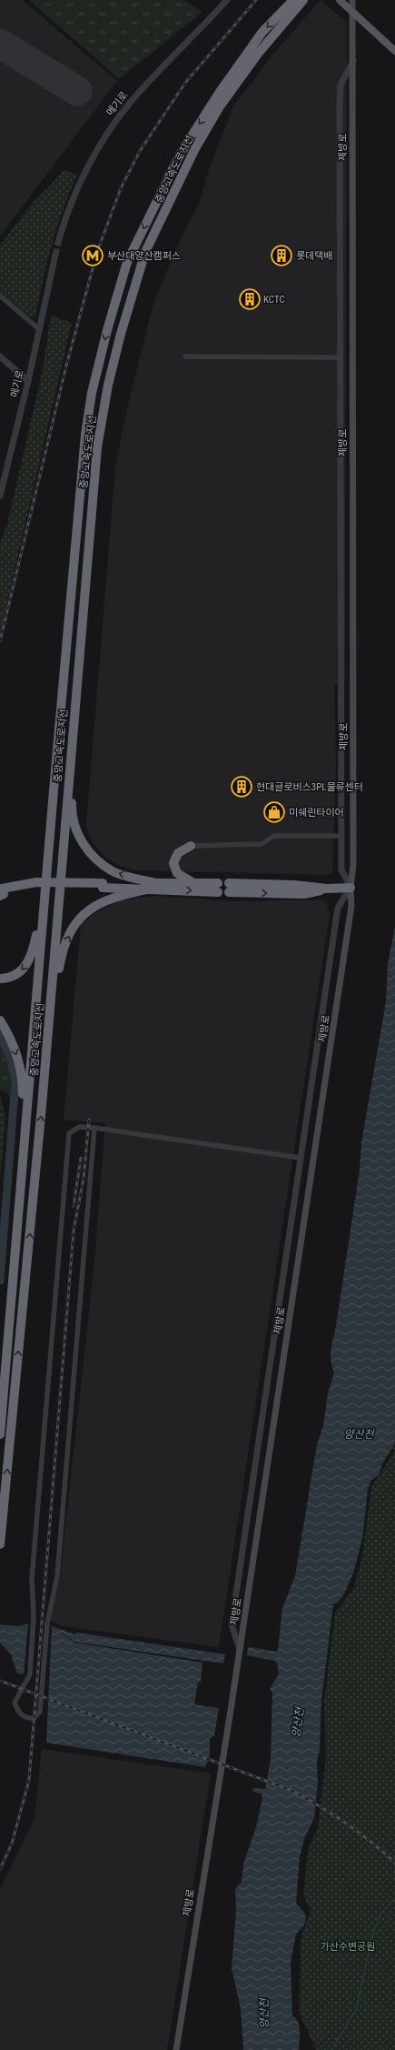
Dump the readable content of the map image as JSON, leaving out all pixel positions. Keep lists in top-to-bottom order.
{
  "streets": {
    "highway": ["중앙고속도로지선"],
    "main road": ["제방로"],
    "street": ["메기로"]
  },
  "water": ["양산천"],
  "parks": ["가산수변공원"],
  "places": {
    "metro station": ["부산대양산캠퍼스"],
    "building": ["롯데택배", "KCTC", "현대글로비스3PL물류센터"],
    "shop": ["미쉐린타이어"]
  }
}
